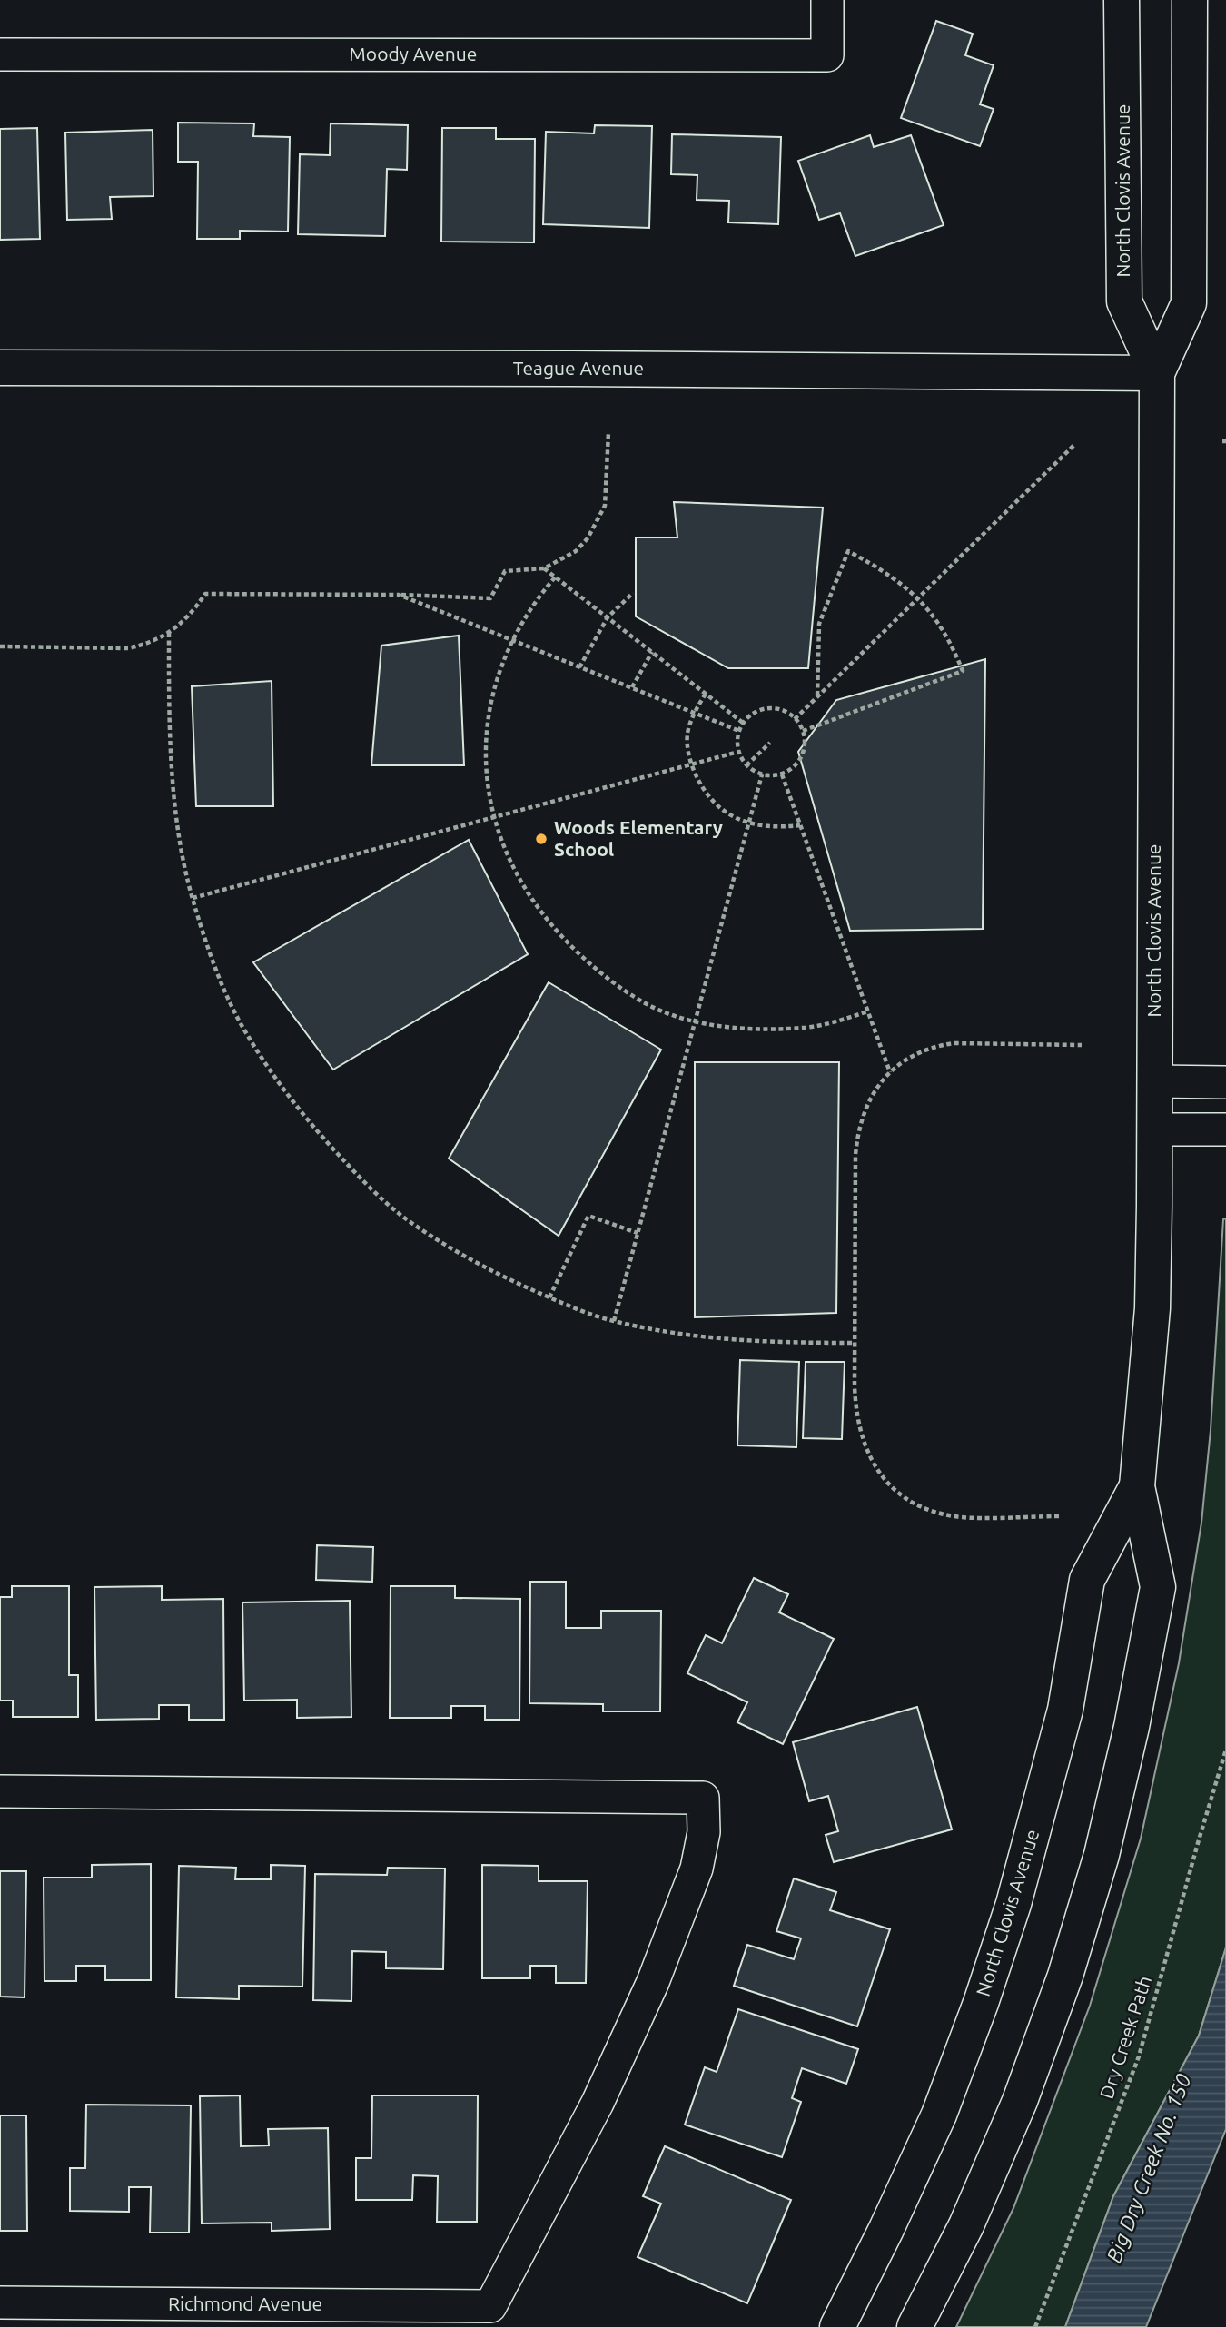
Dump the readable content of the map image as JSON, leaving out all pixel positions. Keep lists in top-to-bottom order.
{
  "streets": {
    "main road": ["North Clovis Avenue", "Teague Avenue"],
    "street": ["Moody Avenue", "Richmond Avenue"],
    "path": ["Dry Creek Path"]
  },
  "crossings": [
    ["North Clovis Avenue", "Teague Avenue"]
  ],
  "water": ["Big Dry Creek No. 150"],
  "places": ["Woods Elementary School"]
}
